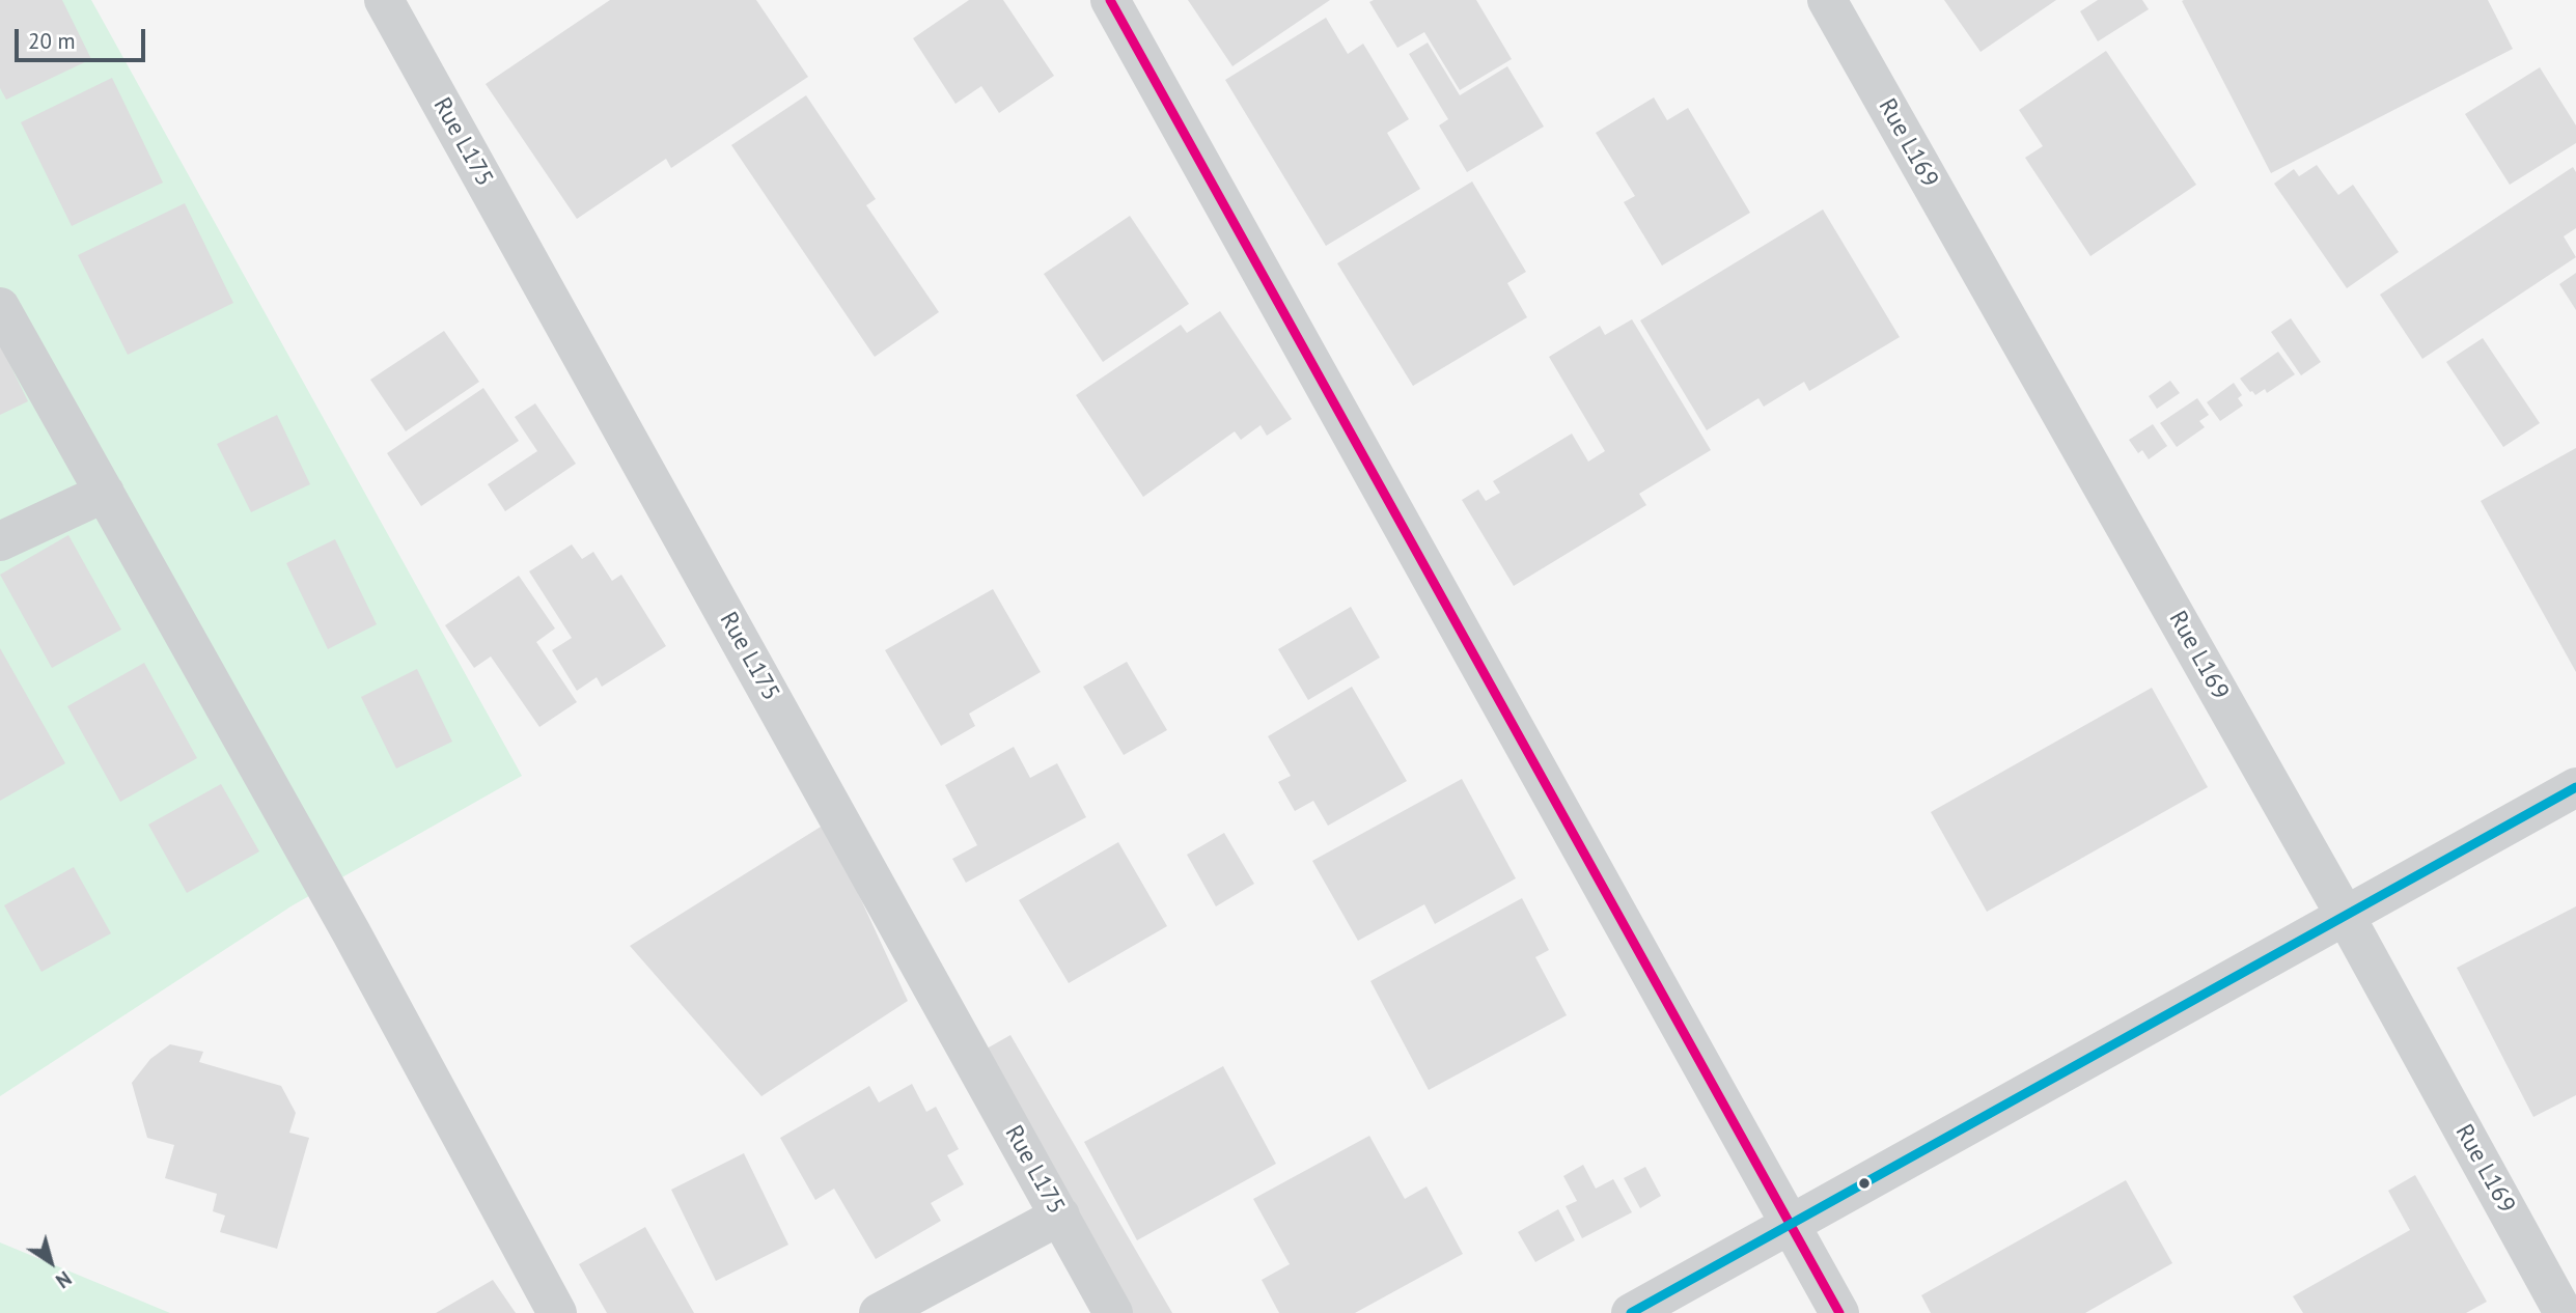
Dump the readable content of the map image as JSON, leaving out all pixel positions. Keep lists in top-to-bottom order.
{
  "streets": {
    "street": ["Rue L175", "Rue L169"]
  },
  "scale_bar": "20 m",
  "north": "bottom right"
}
